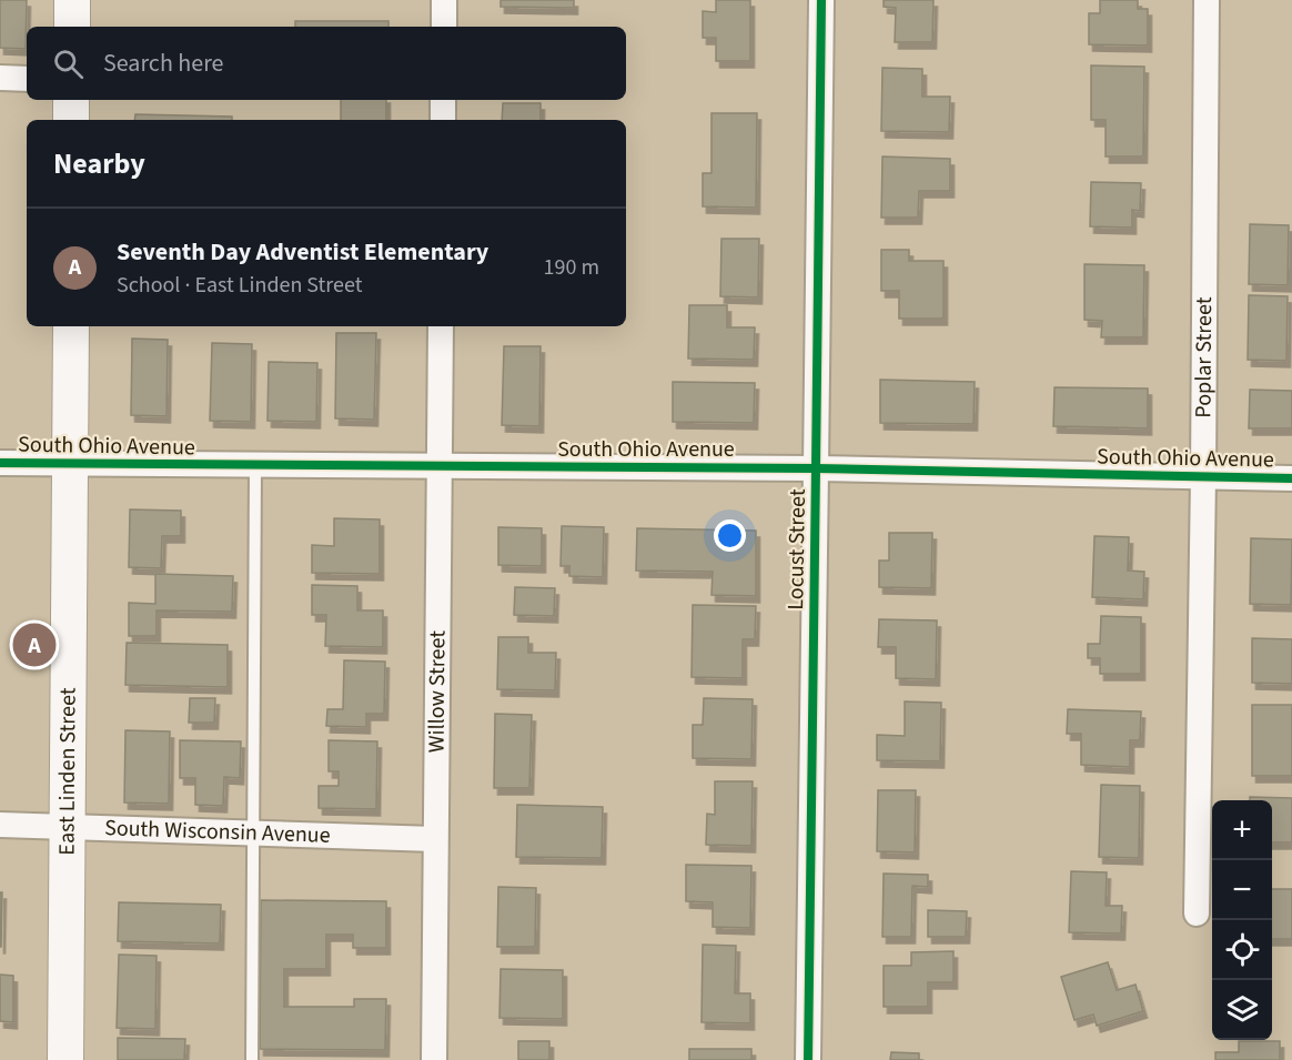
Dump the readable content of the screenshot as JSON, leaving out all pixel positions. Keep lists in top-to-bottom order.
{
  "streets": {
    "main road": ["East Linden Street"],
    "street": [
      "Poplar Street",
      "South Ohio Avenue",
      "Locust Street",
      "Willow Street",
      "South Wisconsin Avenue"
    ]
  },
  "crossings": [
    ["Poplar Street", "South Ohio Avenue"],
    ["South Ohio Avenue", "Locust Street"],
    ["South Ohio Avenue", "Willow Street"],
    ["South Ohio Avenue", "East Linden Street"],
    ["Willow Street", "South Wisconsin Avenue"],
    ["East Linden Street", "South Wisconsin Avenue"]
  ],
  "page": {
    "search": "Search here",
    "heading": "Nearby",
    "list": [
      {
        "mark": "A",
        "name": "Seventh Day Adventist Elementary",
        "note": "School · East Linden Street",
        "value": "190 m"
      }
    ],
    "pins": "A",
    "map_buttons": ["+", "−"]
  }
}
